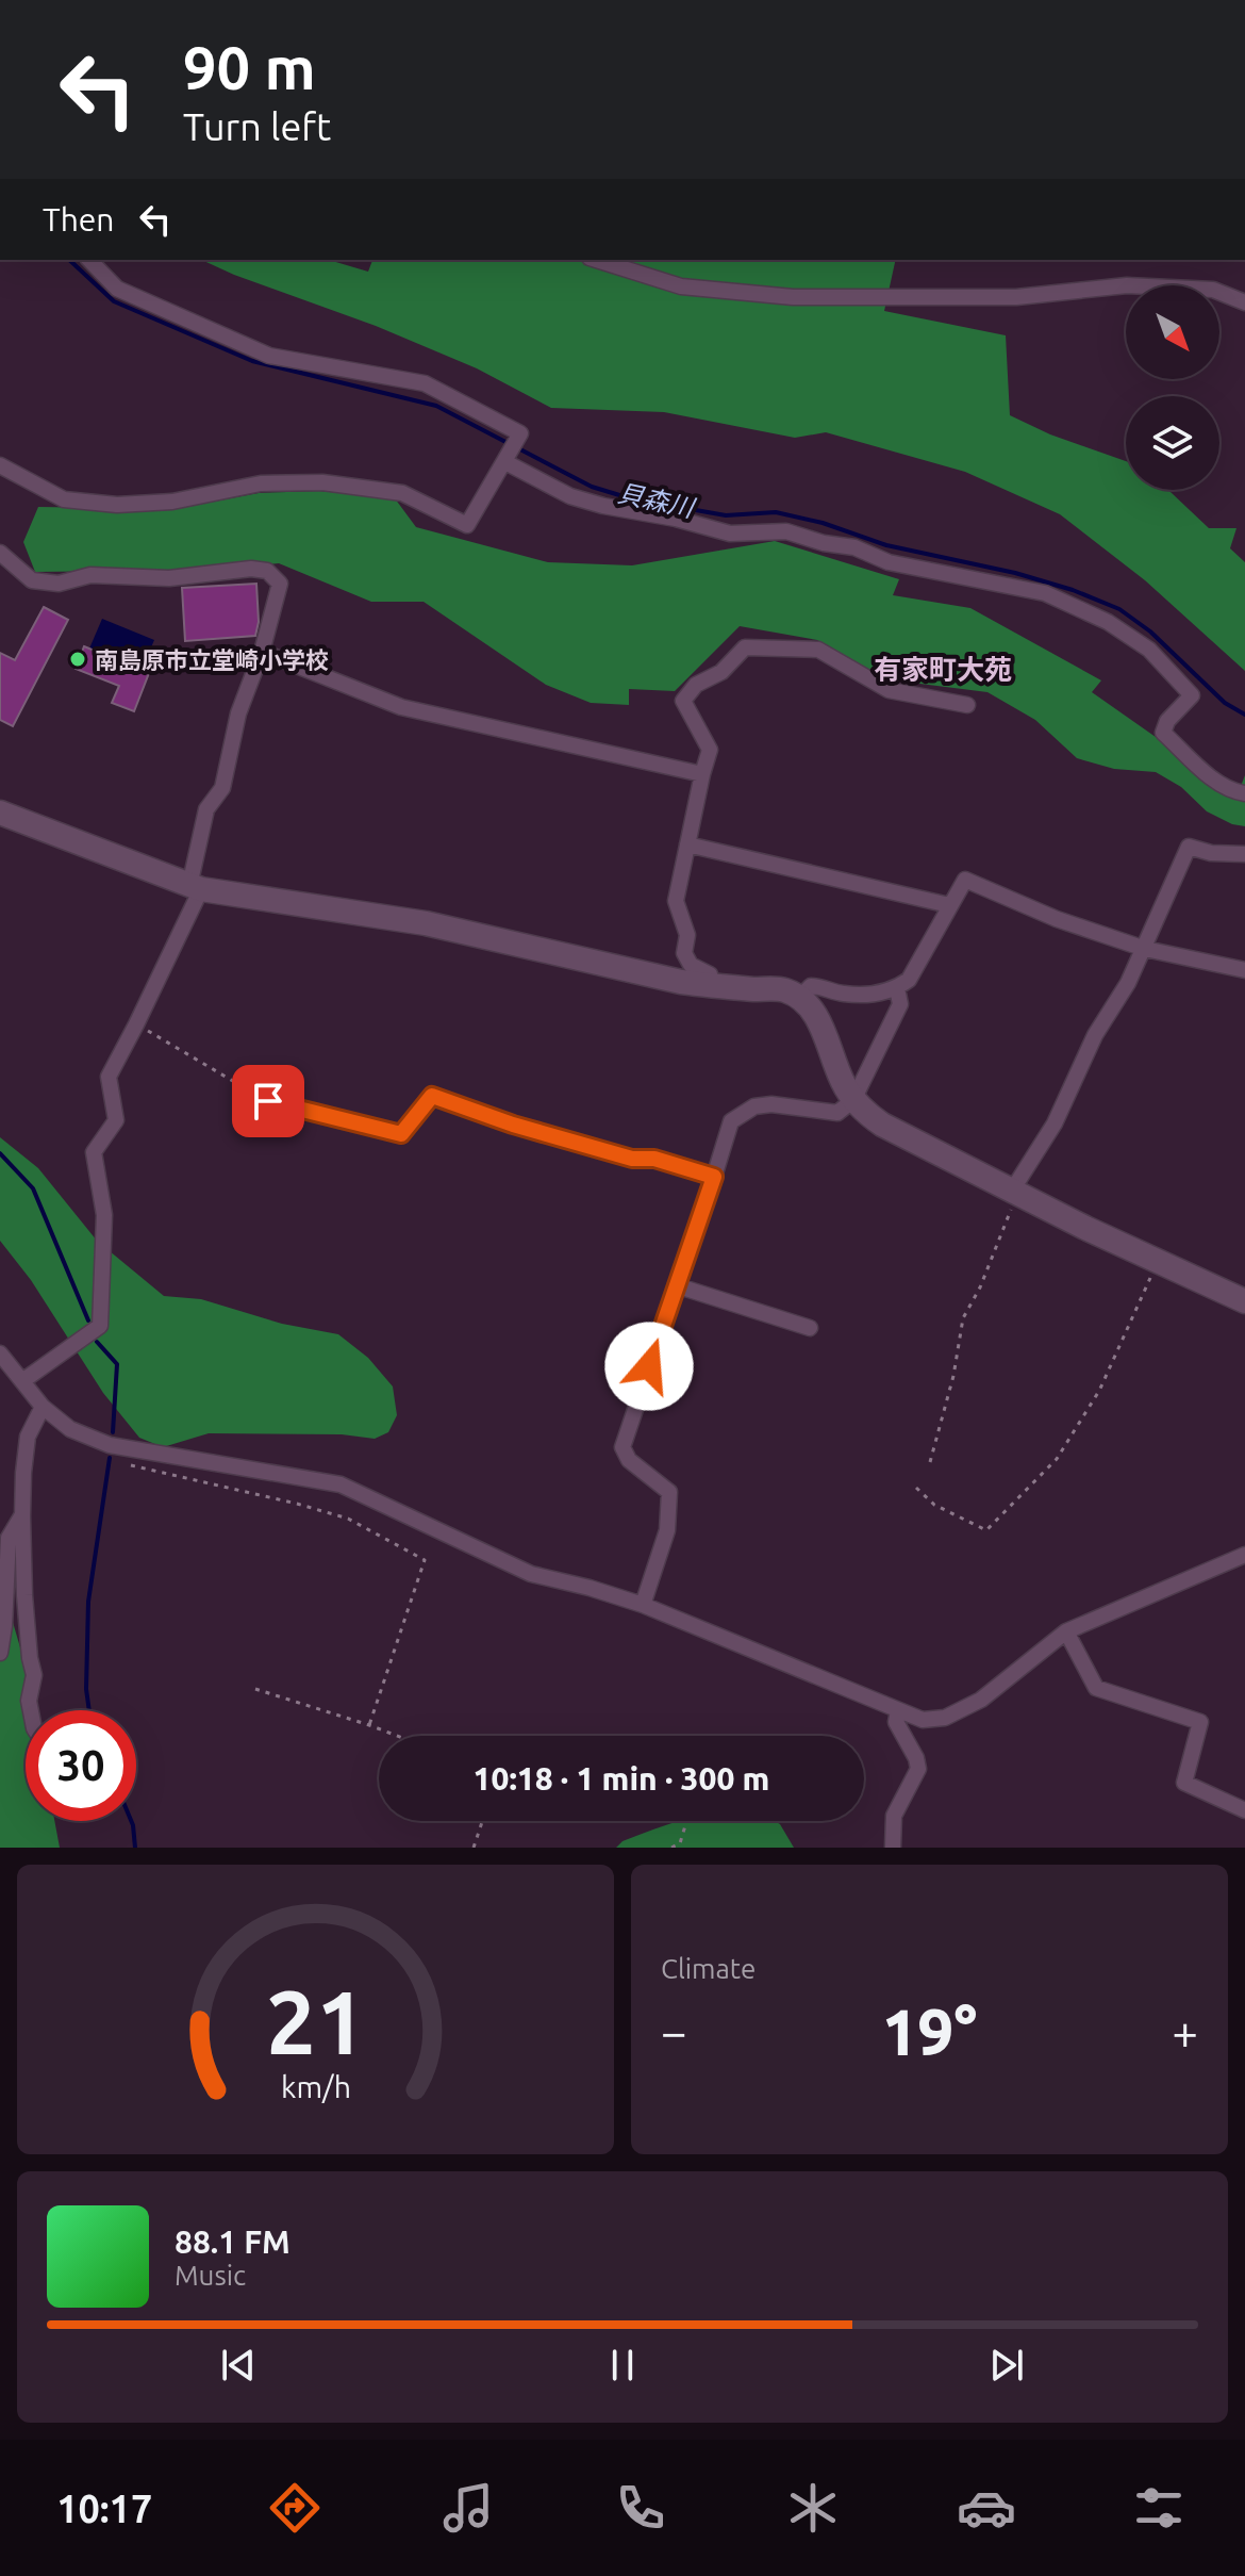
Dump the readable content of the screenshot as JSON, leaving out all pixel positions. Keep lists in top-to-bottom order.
{
  "districts": ["有家町大苑"],
  "water": ["貝森川"],
  "places": ["南島原市立堂崎小学校"],
  "north": "bottom right",
  "page": {
    "turn": ["90 m", "Turn left"],
    "then": "Then",
    "limit": "30",
    "trip": "10:18 · 1 min · 300 m",
    "tile": "Climate",
    "heat": ["−", "19°", "+"],
    "song": ["88.1 FM", "Music"],
    "tabs": "10:17",
    "gauge": ["21", "km/h"]
  }
}
